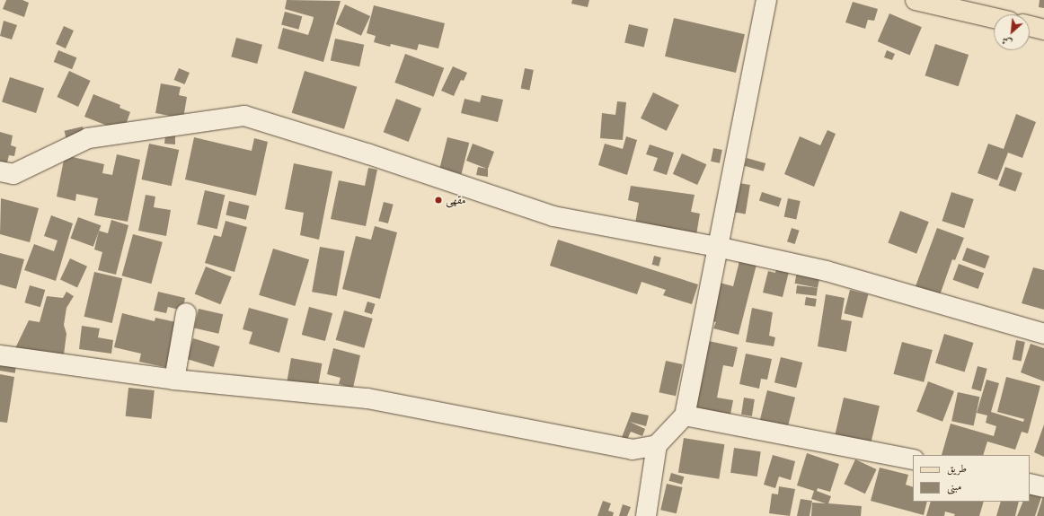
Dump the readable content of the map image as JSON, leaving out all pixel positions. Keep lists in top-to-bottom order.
{
  "places": ["مقهى"],
  "legend": ["طريق", "مبنى"],
  "north": "bottom left"
}
